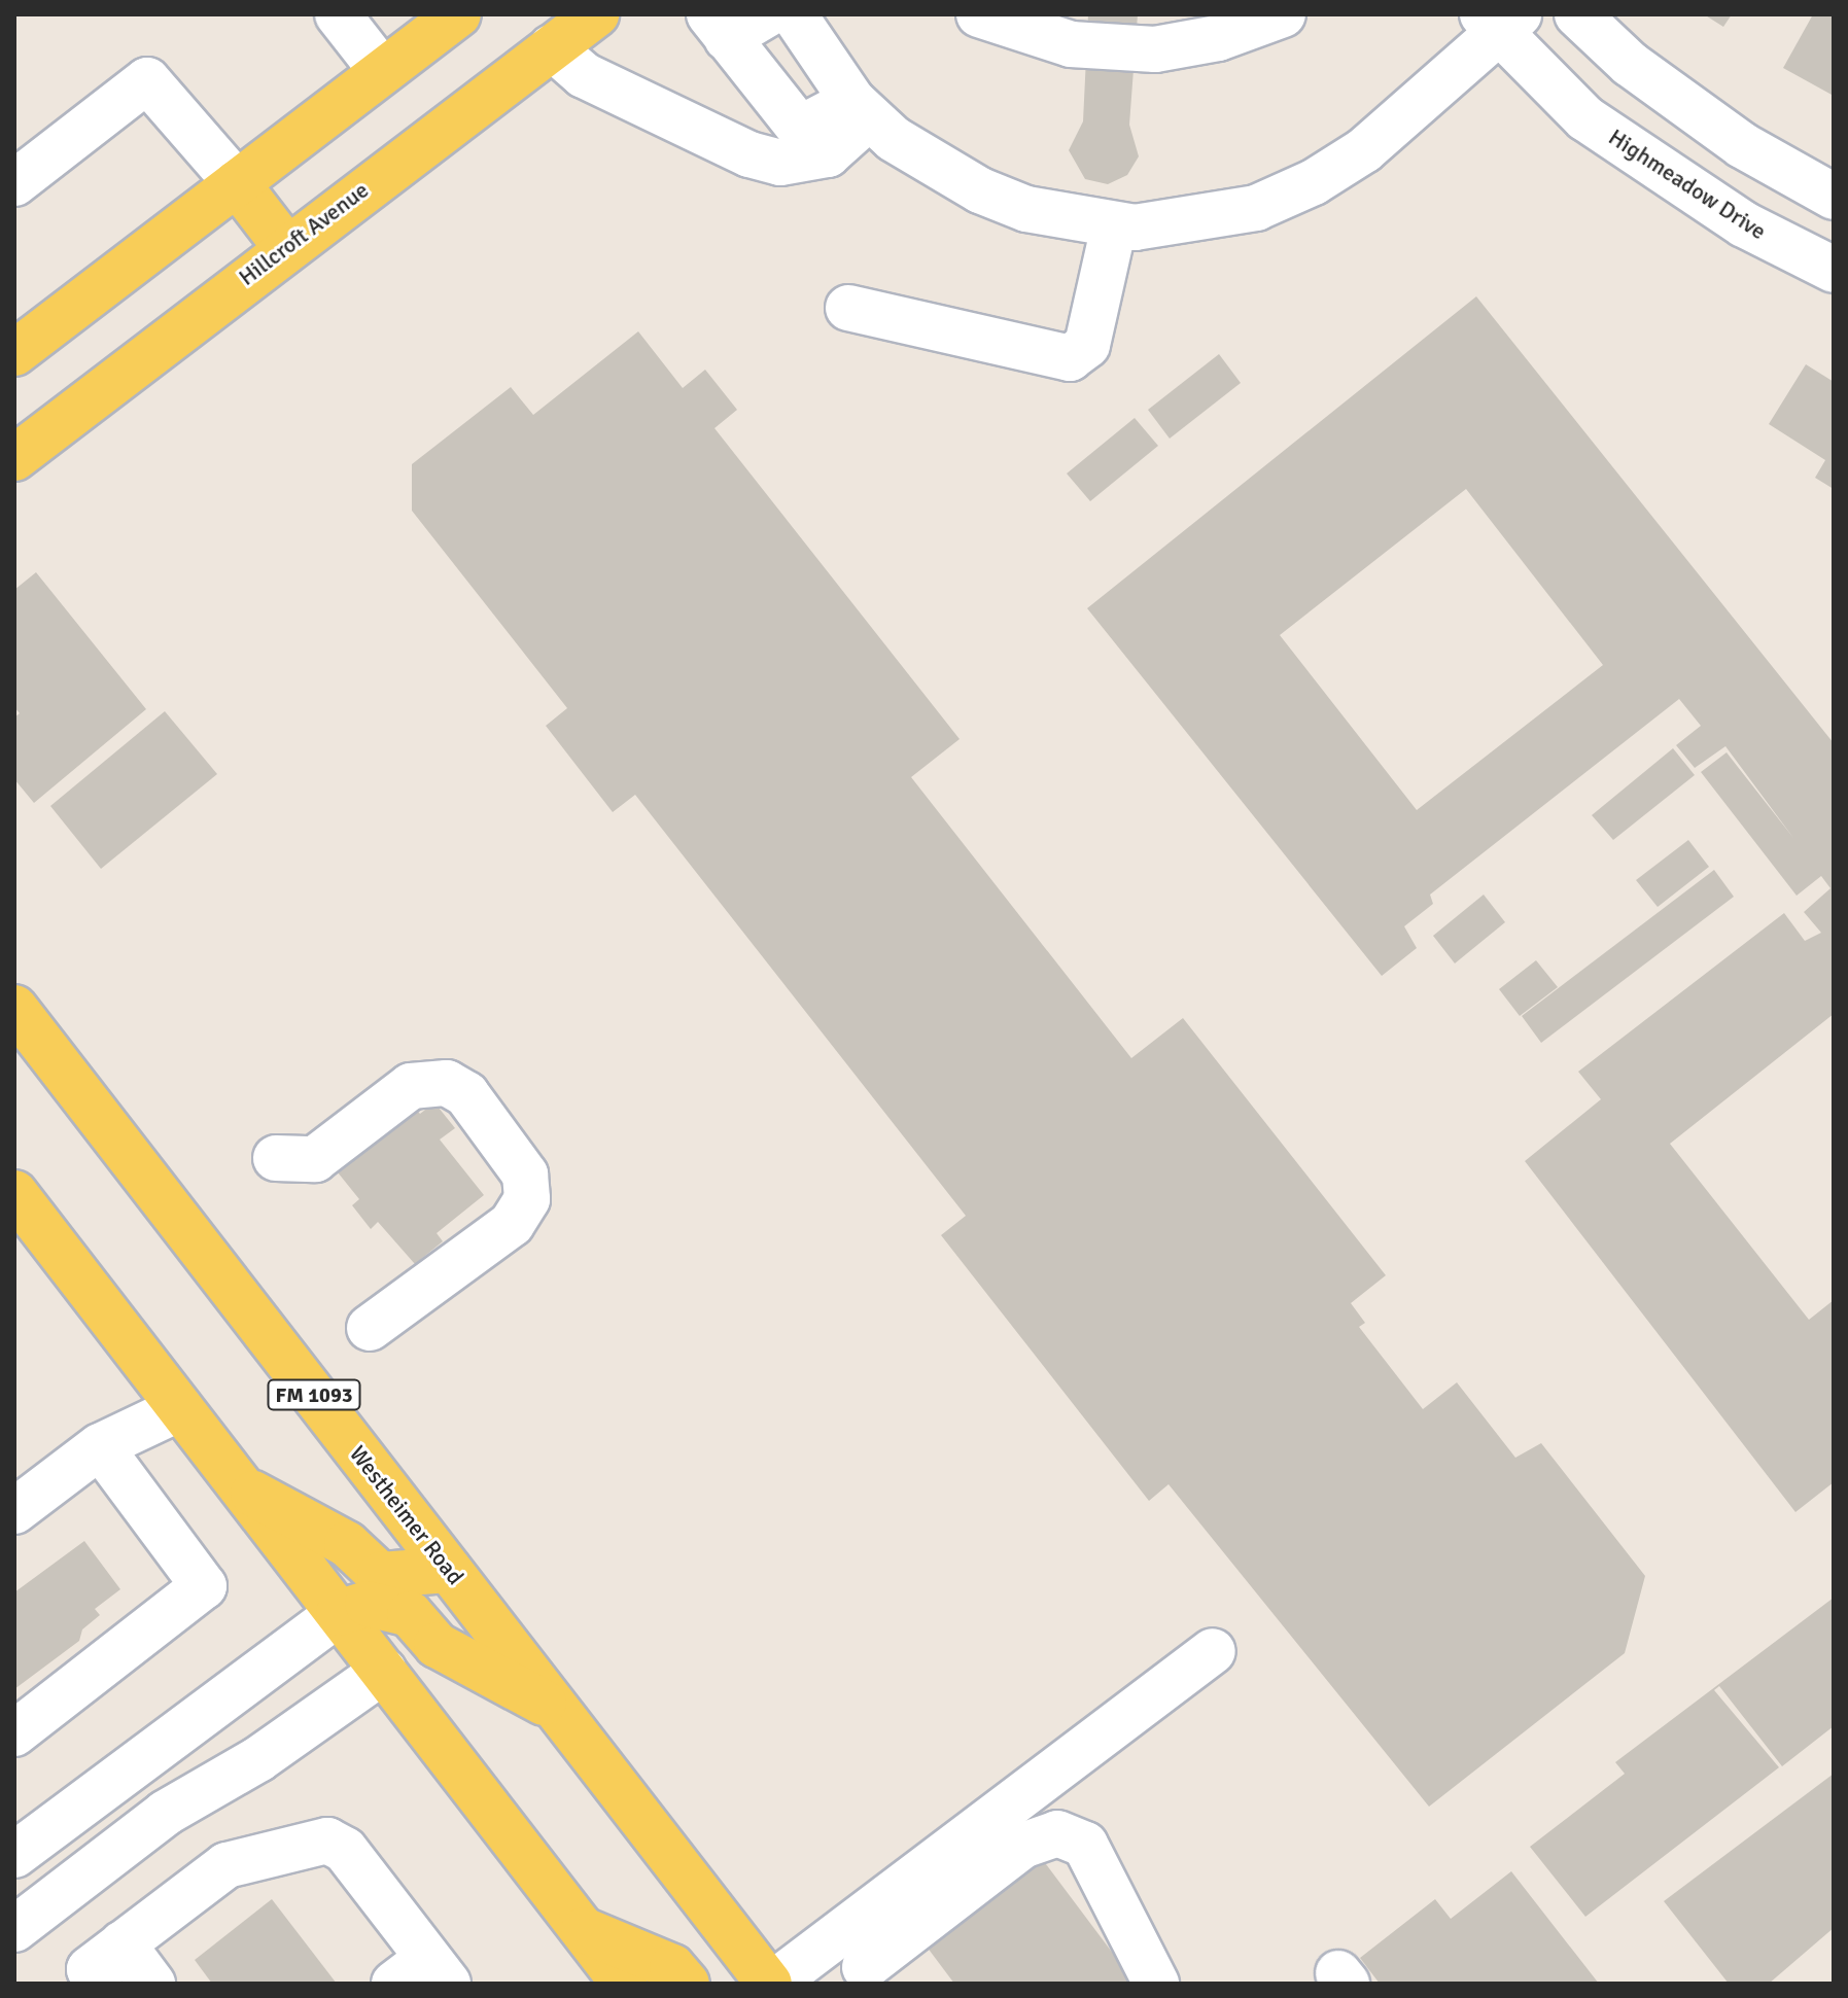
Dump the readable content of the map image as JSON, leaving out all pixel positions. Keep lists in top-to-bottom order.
{
  "streets": {
    "main road": ["Hillcroft Avenue", "FM 1093", "Westheimer Road"],
    "street": ["Highmeadow Drive"]
  }
}
